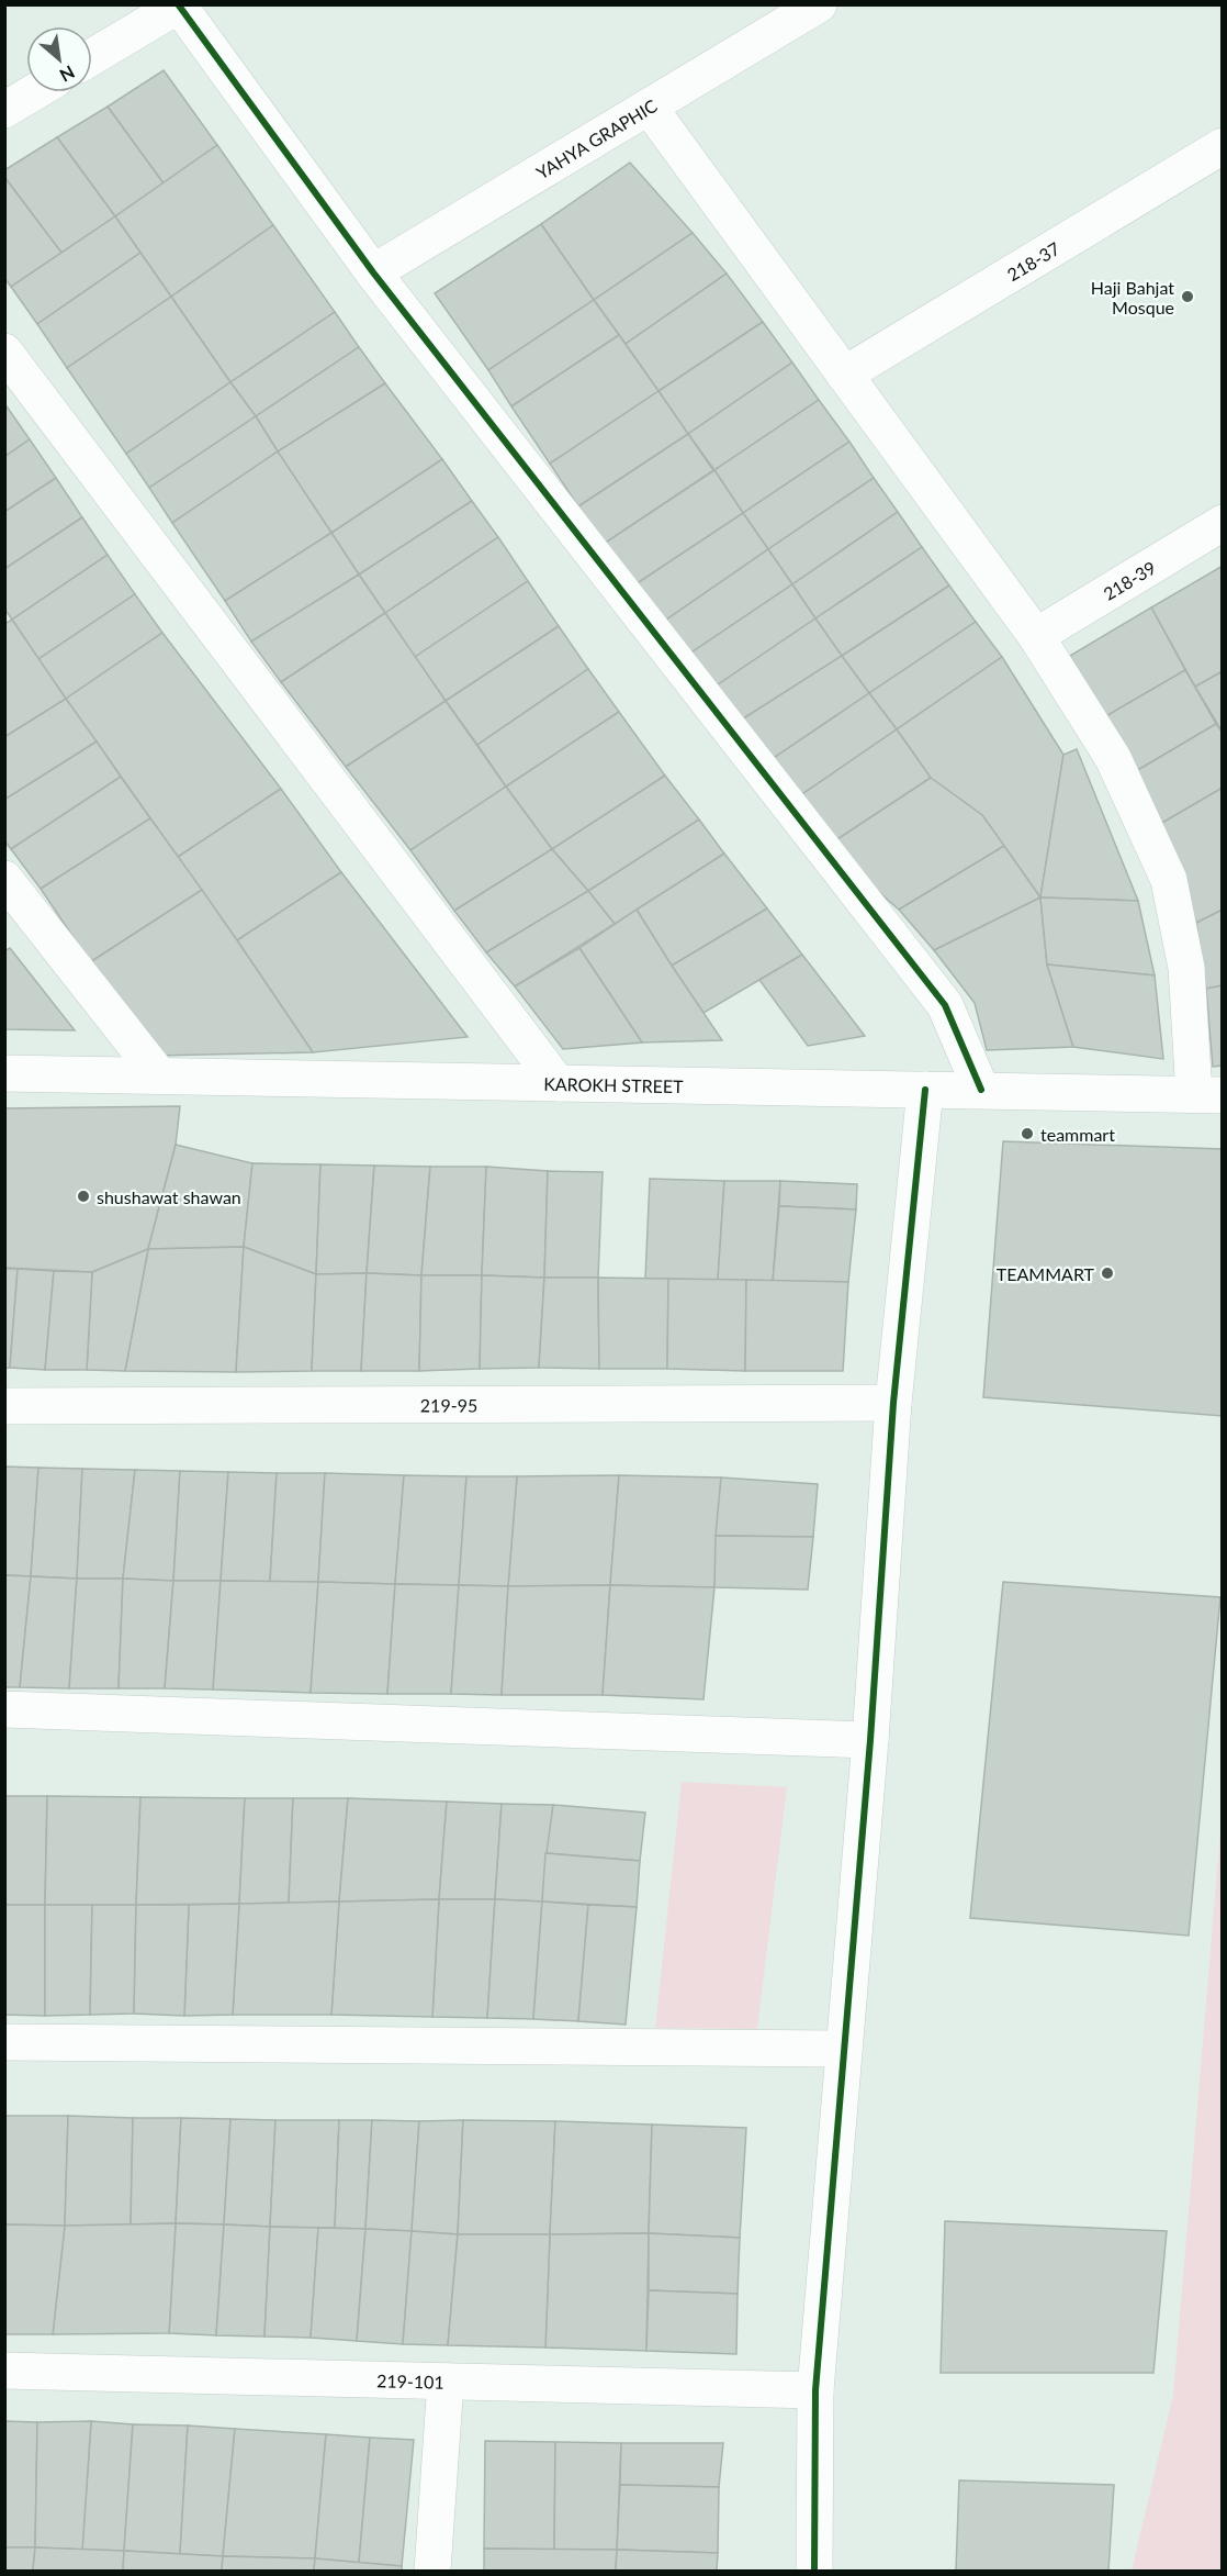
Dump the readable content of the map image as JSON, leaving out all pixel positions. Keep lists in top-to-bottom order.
{
  "streets": {
    "street": [
      "YAHYA GRAPHIC",
      "218-37",
      "218-39",
      "KAROKH STREET",
      "219-95",
      "219-101"
    ]
  },
  "places": [
    "Haji Bahjat Mosque",
    "teammart",
    "shushawat shawan",
    "TEAMMART"
  ],
  "north": "bottom right"
}
